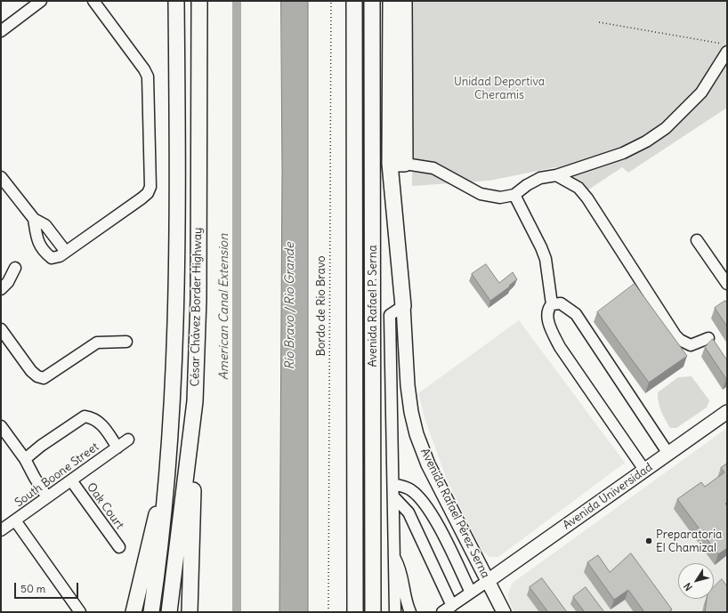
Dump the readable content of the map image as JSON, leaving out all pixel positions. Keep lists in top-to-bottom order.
{
  "streets": {
    "highway": ["Avenida Rafael P. Serna", "César Chávez Border Highway"],
    "main road": ["Avenida Universidad", "Avenida Rafael Pérez Serna"],
    "street": ["South Boone Street", "Oak Court"],
    "path": ["Bordo de Rio Bravo"]
  },
  "crossings": [
    ["South Boone Street", "Oak Court"],
    ["Avenida Universidad", "Avenida Rafael Pérez Serna"]
  ],
  "water": ["Río Bravo / Rio Grande", "American Canal Extension"],
  "parks": ["Unidad Deportiva Cheramis"],
  "places": ["Preparatoria El Chamizal"],
  "scale_bar": "50 m",
  "north": "bottom left"
}
